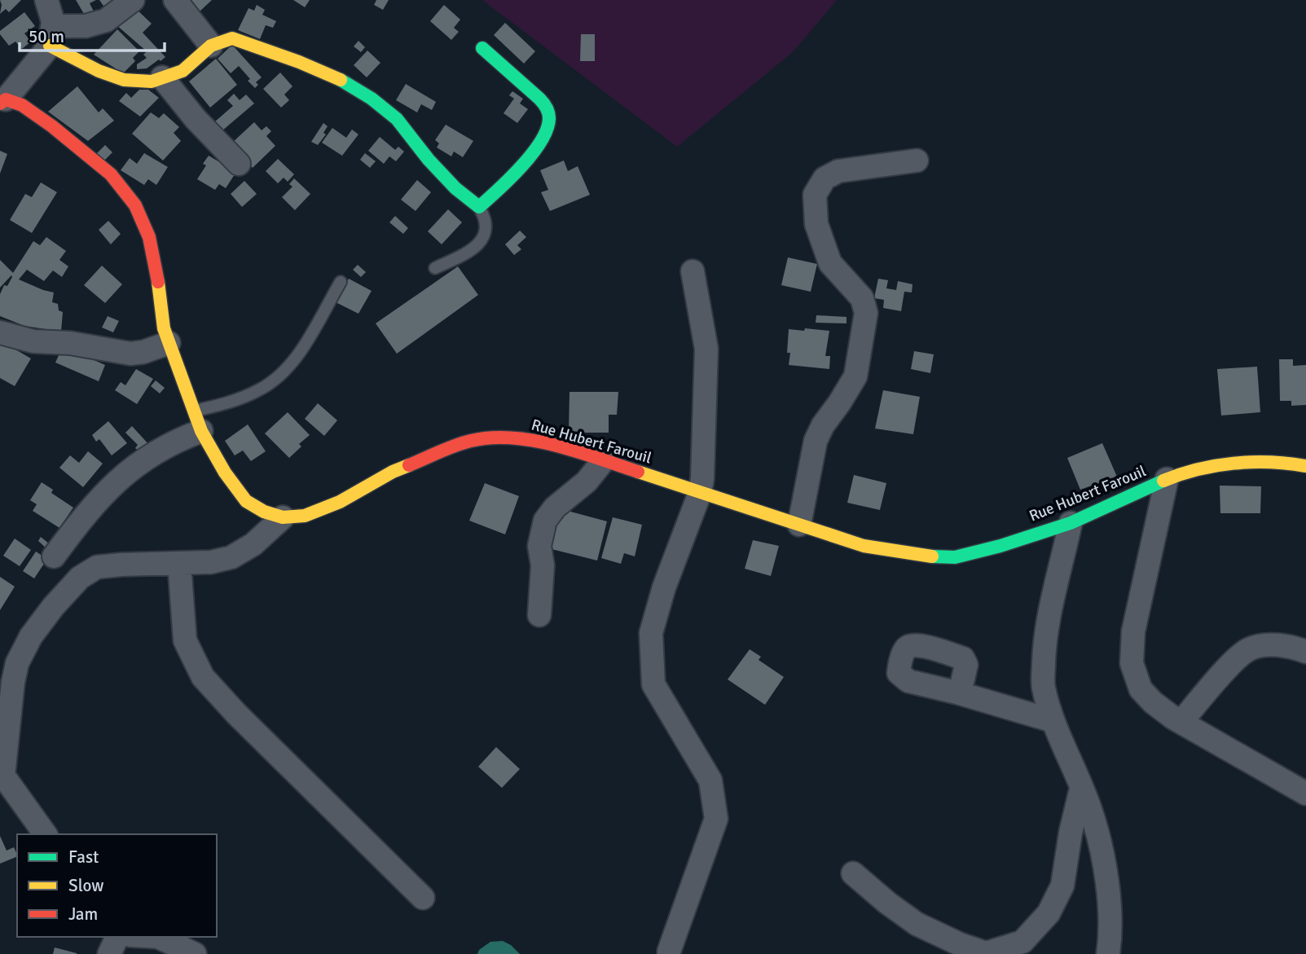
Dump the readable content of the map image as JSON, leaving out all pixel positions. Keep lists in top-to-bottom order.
{
  "streets": {
    "street": ["Rue Hubert Farouil"]
  },
  "legend": ["Fast", "Slow", "Jam"],
  "scale_bar": "50 m"
}
